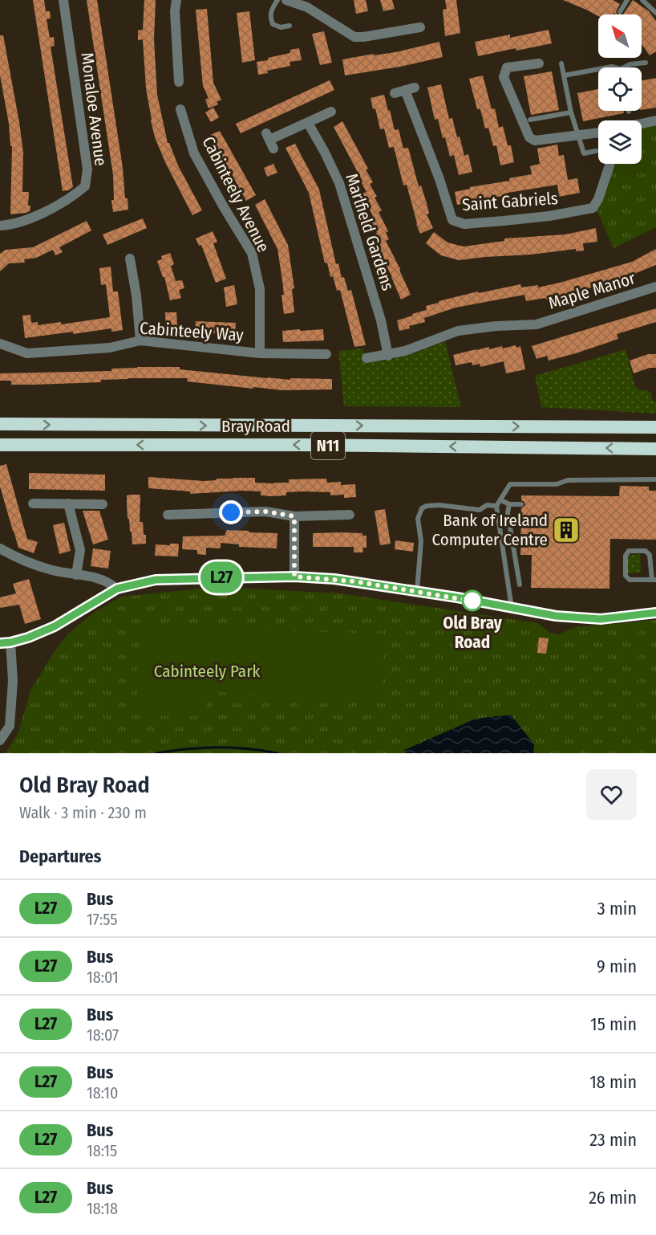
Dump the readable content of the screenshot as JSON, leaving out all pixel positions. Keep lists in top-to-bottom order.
{
  "streets": {
    "highway": ["Bray Road", "N11"],
    "street": [
      "Monaloe Avenue",
      "Cabinteely Avenue",
      "Saint Gabriels",
      "Marlfield Gardens",
      "Maple Manor",
      "Cabinteely Way"
    ]
  },
  "crossings": [
    ["Cabinteely Avenue", "Cabinteely Way"],
    ["Marlfield Gardens", "Maple Manor"]
  ],
  "parks": ["Cabinteely Park"],
  "places": {
    "building": ["Bank of Ireland Computer Centre"],
    "other": ["Old Bray Road"]
  },
  "lines": ["bus line L27"],
  "north": "top left",
  "page": {
    "on_map": "L27",
    "heading": [
      ["Old Bray Road", "Walk · 3 min · 230 m"],
      "Departures"
    ],
    "list": [
      {
        "mark": "L27",
        "name": "Bus",
        "note": "17:55",
        "value": "3 min"
      },
      {
        "mark": "L27",
        "name": "Bus",
        "note": "18:01",
        "value": "9 min"
      },
      {
        "mark": "L27",
        "name": "Bus",
        "note": "18:07",
        "value": "15 min"
      },
      {
        "mark": "L27",
        "name": "Bus",
        "note": "18:10",
        "value": "18 min"
      },
      {
        "mark": "L27",
        "name": "Bus",
        "note": "18:15",
        "value": "23 min"
      },
      {
        "mark": "L27",
        "name": "Bus",
        "note": "18:18",
        "value": "26 min"
      }
    ]
  }
}
